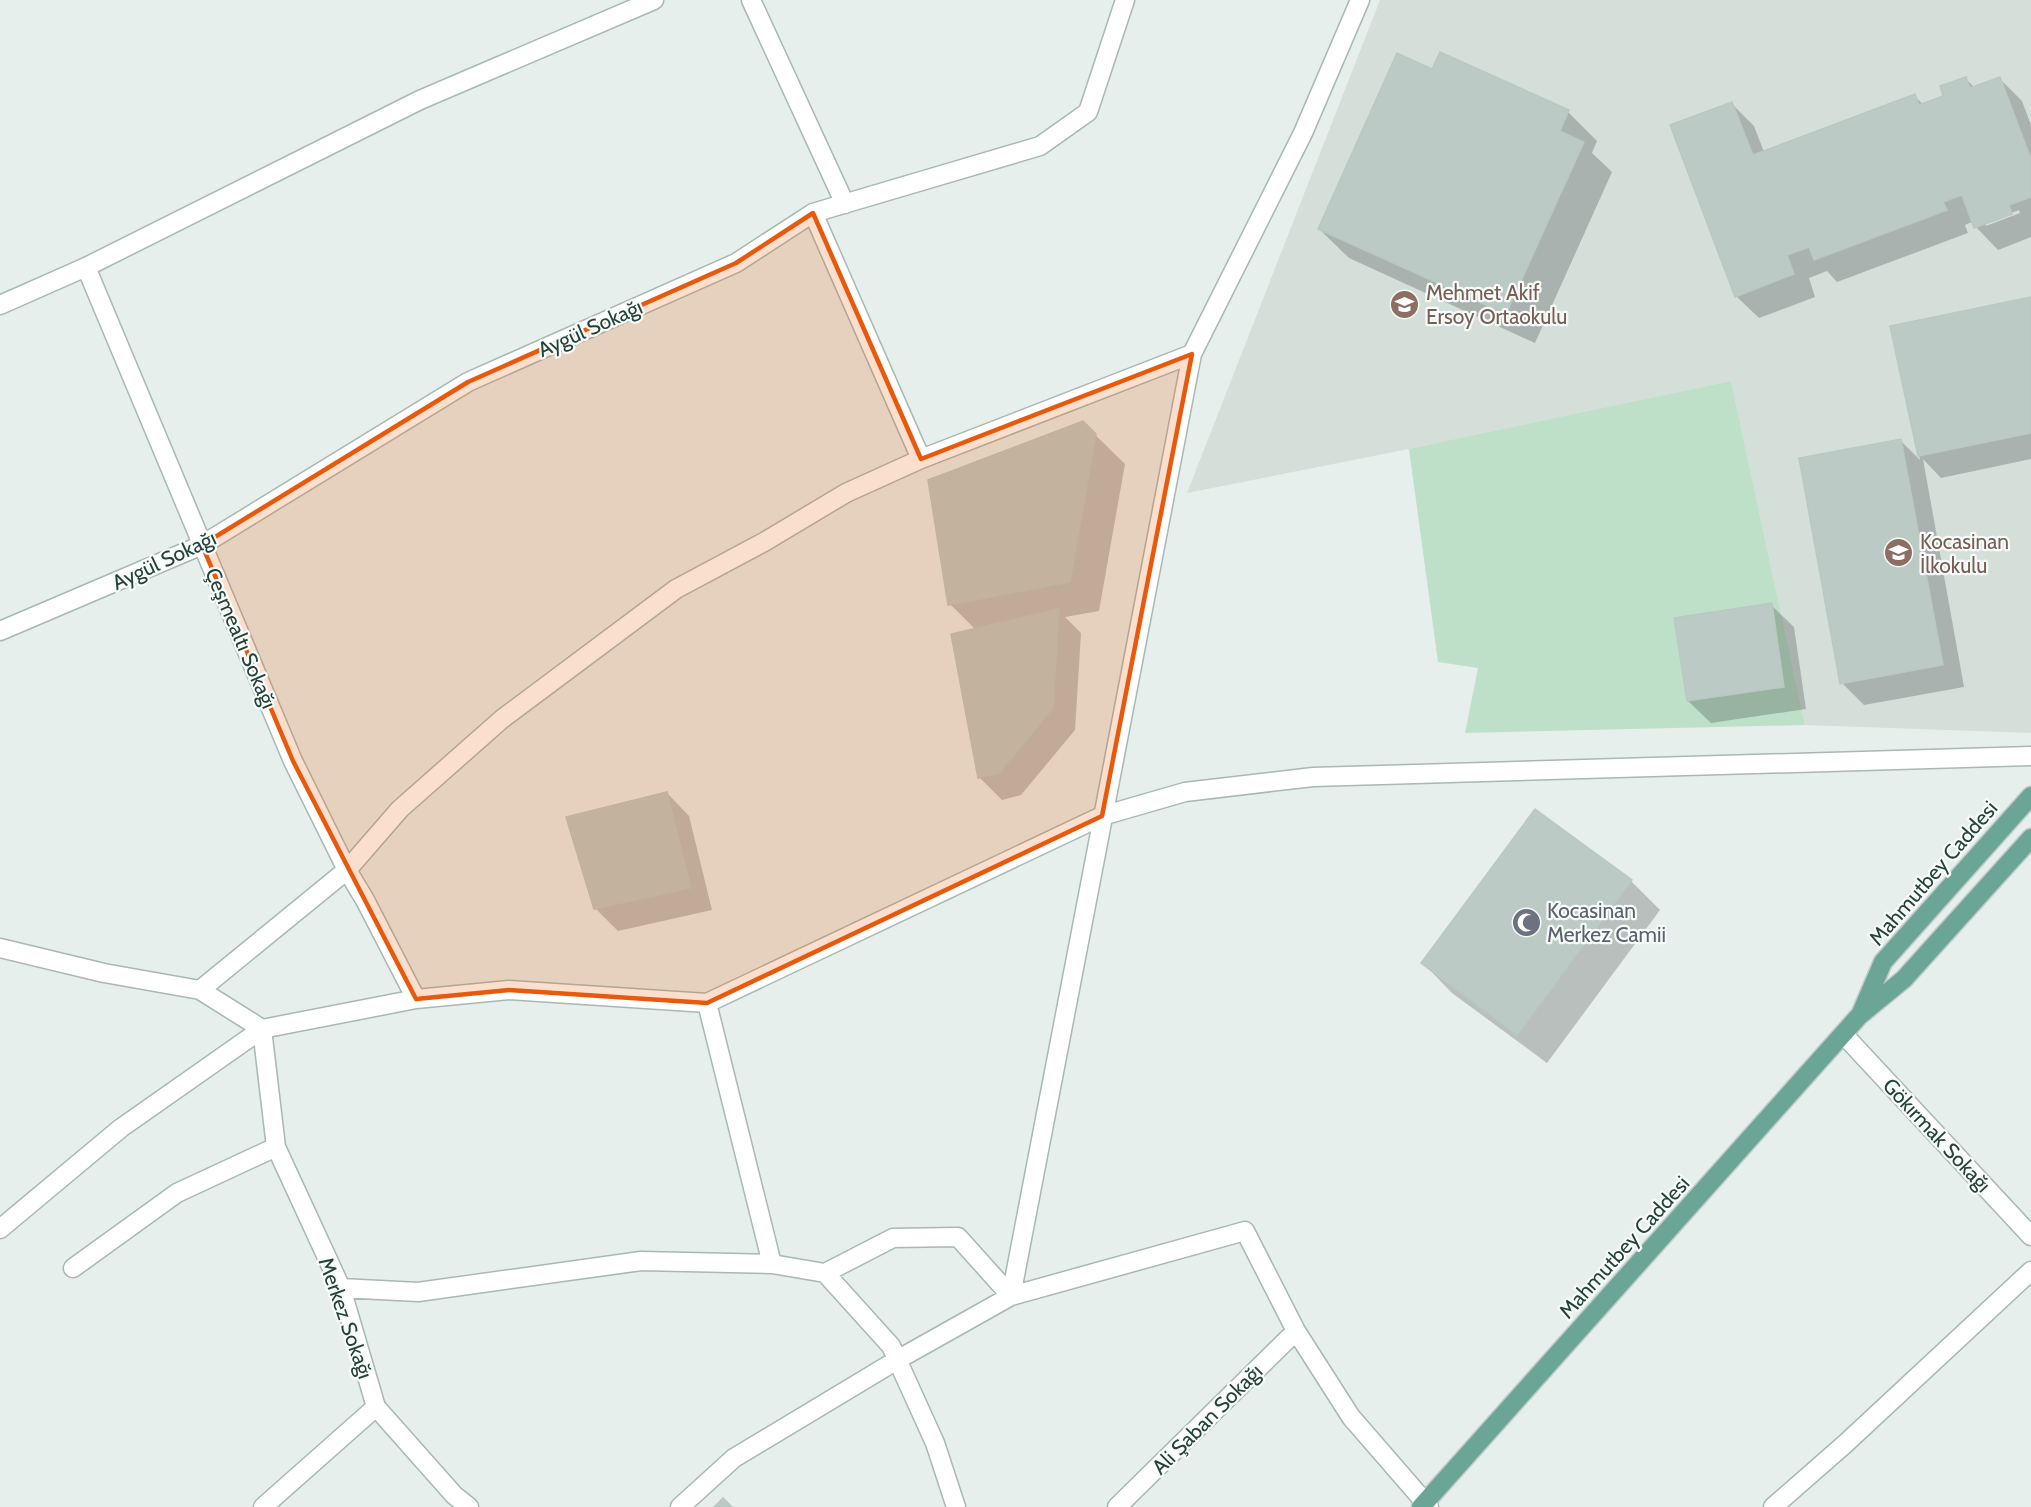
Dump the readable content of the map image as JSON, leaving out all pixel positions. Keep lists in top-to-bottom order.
{
  "streets": {
    "main road": ["Mahmutbey Caddesi"],
    "street": [
      "Aygül Sokağı",
      "Çeşmealtı Sokağı",
      "Gökırmak Sokağı",
      "Merkez Sokağı",
      "Ali Şaban Sokağı"
    ]
  },
  "crossings": [
    ["Aygül Sokağı", "Çeşmealtı Sokağı"],
    ["Mahmutbey Caddesi", "Gökırmak Sokağı"]
  ],
  "places": {
    "school or university": ["Mehmet Akif Ersoy Ortaokulu", "Kocasinan İlkokulu"],
    "mosque": ["Kocasinan Merkez Camii"]
  }
}
